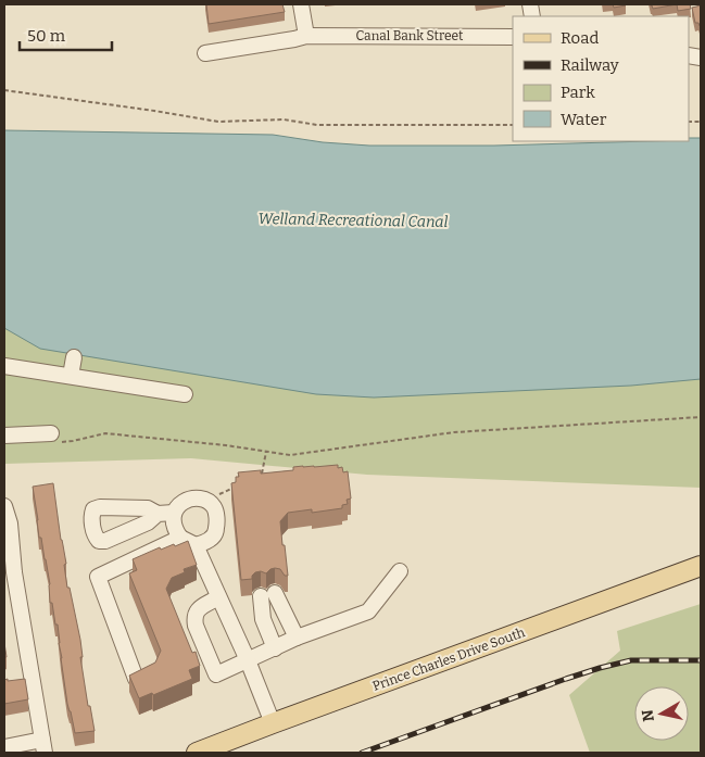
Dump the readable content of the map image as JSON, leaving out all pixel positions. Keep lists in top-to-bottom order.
{
  "streets": {
    "main road": ["Prince Charles Drive South"],
    "street": ["Canal Bank Street"]
  },
  "water": ["Welland Recreational Canal"],
  "legend": [
    "Road",
    "Railway",
    "Park",
    "Water"
  ],
  "scale_bar": "50 m",
  "north": "left"
}
